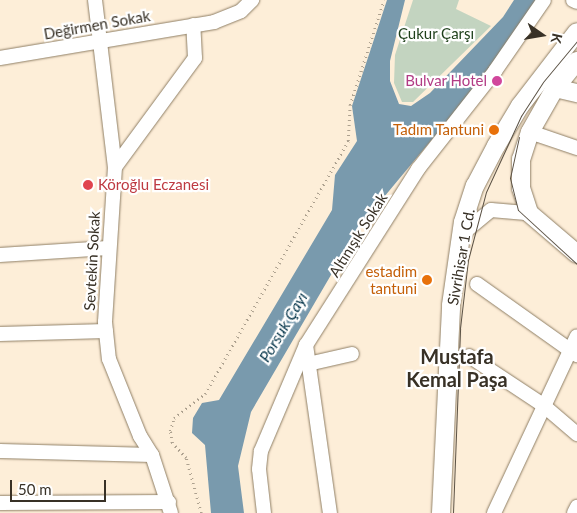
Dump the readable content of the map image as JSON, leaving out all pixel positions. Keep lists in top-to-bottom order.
{
  "streets": {
    "main road": ["Sivrihisar 1 Cd."],
    "street": ["Değirmen Sokak", "Altınışık Sokak", "Sevtekin Sokak"]
  },
  "crossings": [
    ["Değirmen Sokak", "Sevtekin Sokak"]
  ],
  "districts": ["Mustafa Kemal Paşa"],
  "water": ["Porsuk Çayı"],
  "parks": ["Çukur Çarşı"],
  "places": [
    "Bulvar Hotel",
    "Tadım Tantuni",
    "Köroğlu Eczanesi",
    "estadim tantuni"
  ],
  "scale_bar": "50 m",
  "north": "right"
}
